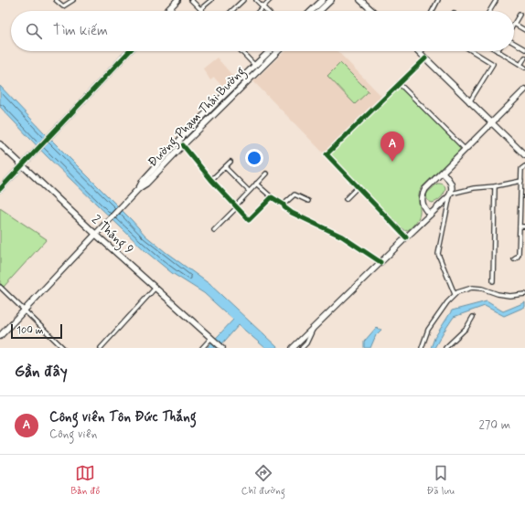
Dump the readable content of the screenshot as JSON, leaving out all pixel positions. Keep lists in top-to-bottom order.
{
  "streets": {
    "main road": ["Đường Phạm Thái Bường", "2 Tháng 9"]
  },
  "crossings": [
    ["Đường Phạm Thái Bường", "2 Tháng 9"]
  ],
  "scale_bar": "100 m",
  "page": {
    "search": "Tìm kiếm",
    "pins": "A",
    "scale": "100 m",
    "heading": "Gần đây",
    "list": [
      {
        "mark": "A",
        "name": "Công viên Tôn Đức Thắng",
        "note": "Công viên",
        "value": "270 m"
      }
    ],
    "nav": ["Bản đồ", "Chỉ đường", "Đã lưu"]
  }
}
